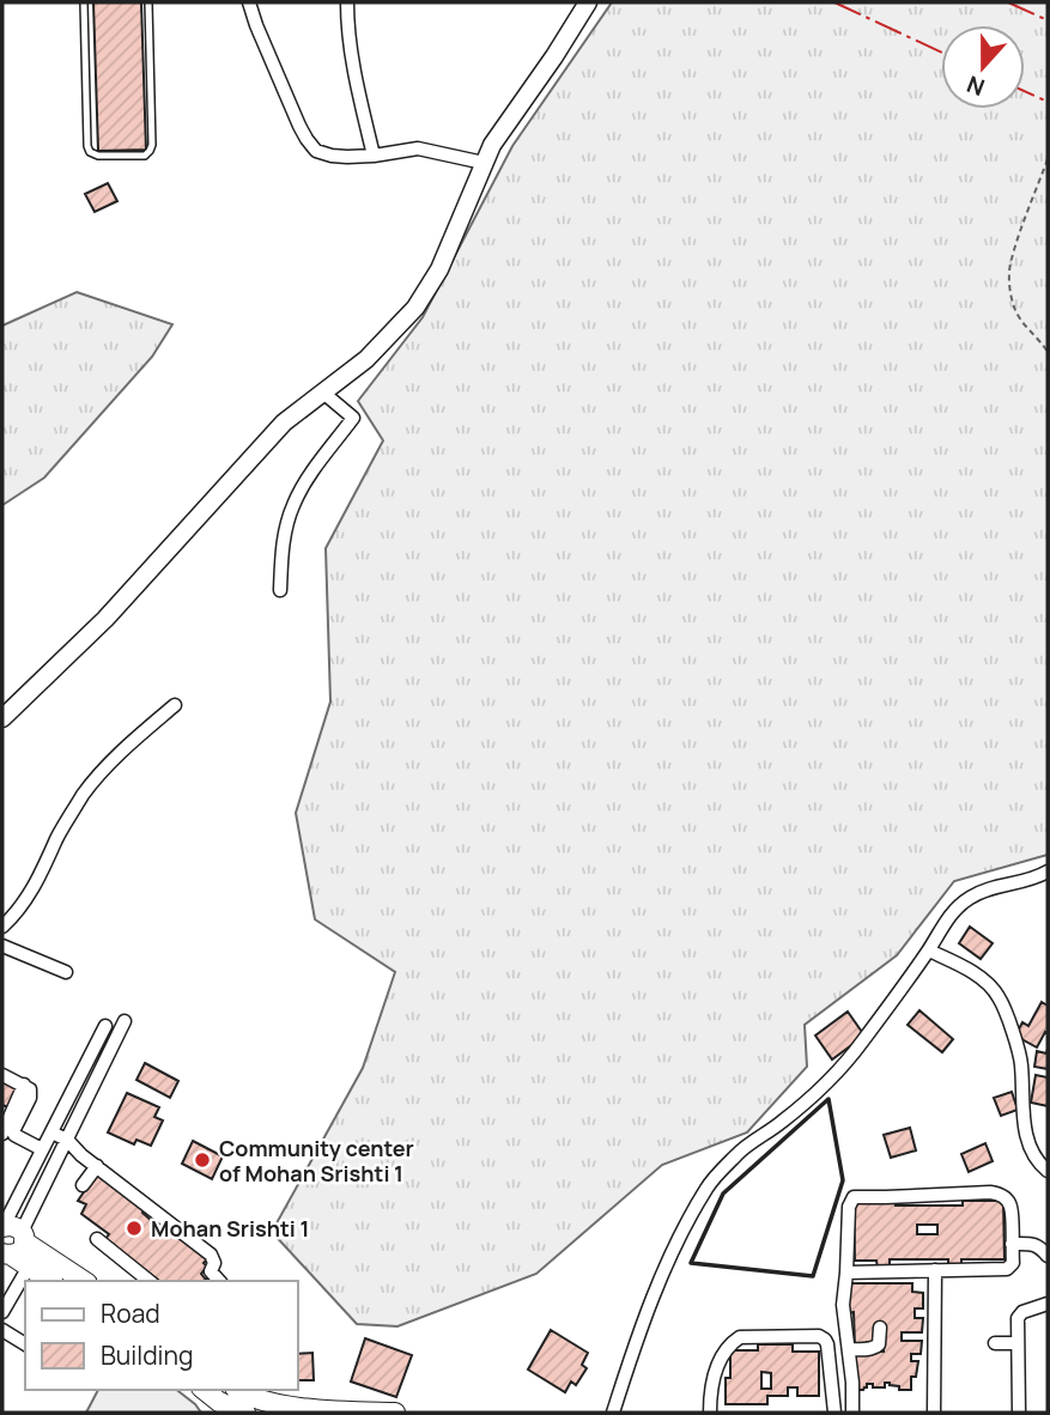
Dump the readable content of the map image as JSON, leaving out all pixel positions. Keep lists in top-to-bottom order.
{
  "places": ["Community center of Mohan Srishti 1", "Mohan Srishti 1"],
  "legend": ["Road", "Building"],
  "north": "bottom"
}
